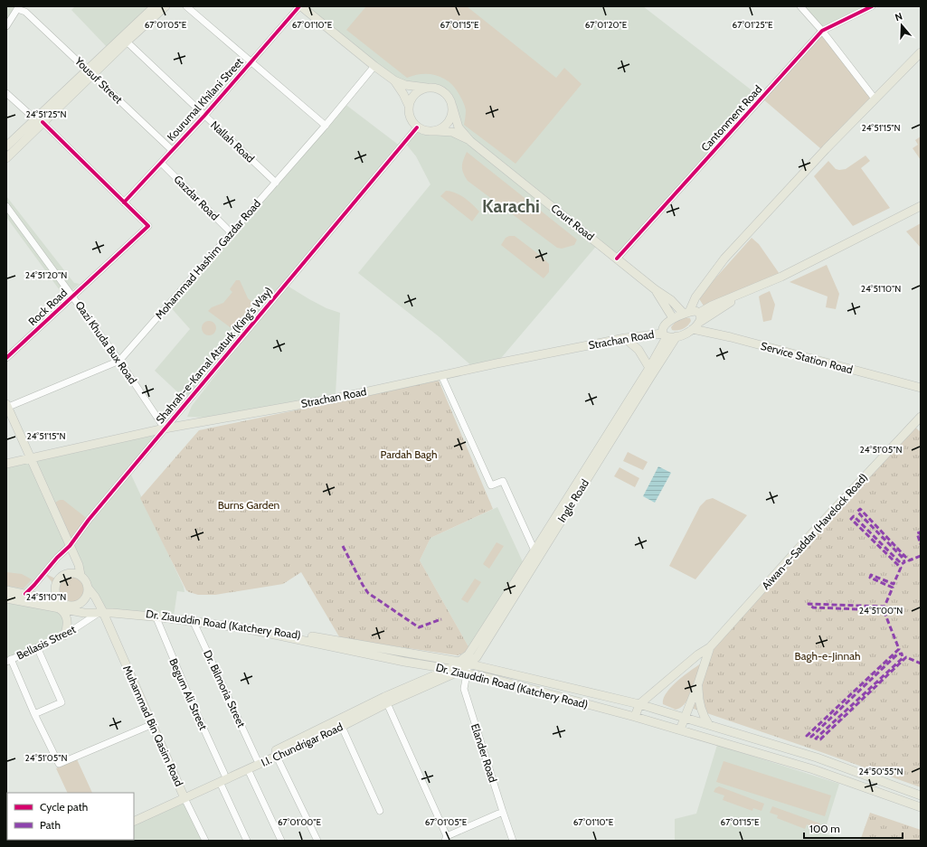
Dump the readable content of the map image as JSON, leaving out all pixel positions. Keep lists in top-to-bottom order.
{
  "streets": {
    "main road": [
      "Court Road",
      "Strachan Road",
      "Service Station Road",
      "Ingle Road",
      "Aiwan-e-Saddar (Havelock Road)",
      "Dr. Ziauddin Road (Katchery Road)",
      "Muhammad Bin Qasim Road",
      "I.I. Chundrigar Road"
    ],
    "street": [
      "Yousuf Street",
      "Kourumal Khilani Street",
      "Cantonment Road",
      "Nallah Road",
      "Gazdar Road",
      "Mohammad Hashim Gazdar Road",
      "Rock Road",
      "Qazi Khuda Bux Road",
      "Shahrah-e-Kamal Ataturk (King's Way)",
      "Bellasis Street",
      "Dr. Bilmoria Street",
      "Begum Ali Street",
      "Elander Road"
    ]
  },
  "crossings": [
    ["Yousuf Street", "Kourumal Khilani Street"],
    ["Kourumal Khilani Street", "Nallah Road"],
    ["Kourumal Khilani Street", "Gazdar Road"],
    ["Kourumal Khilani Street", "Rock Road"],
    ["Cantonment Road", "Court Road"],
    ["Nallah Road", "Mohammad Hashim Gazdar Road"],
    ["Gazdar Road", "Mohammad Hashim Gazdar Road"],
    ["Court Road", "Shahrah-e-Kamal Ataturk (King's Way)"],
    ["Court Road", "Ingle Road"],
    ["Mohammad Hashim Gazdar Road", "Qazi Khuda Bux Road"],
    ["Rock Road", "Qazi Khuda Bux Road"],
    ["Strachan Road", "Qazi Khuda Bux Road"],
    ["Strachan Road", "Shahrah-e-Kamal Ataturk (King's Way)"],
    ["Strachan Road", "Ingle Road"],
    ["Qazi Khuda Bux Road", "Shahrah-e-Kamal Ataturk (King's Way)"],
    ["Shahrah-e-Kamal Ataturk (King's Way)", "Dr. Ziauddin Road (Katchery Road)"],
    ["Ingle Road", "Dr. Ziauddin Road (Katchery Road)"],
    ["Ingle Road", "I.I. Chundrigar Road"],
    ["Aiwan-e-Saddar (Havelock Road)", "Dr. Ziauddin Road (Katchery Road)"],
    ["Dr. Ziauddin Road (Katchery Road)", "Bellasis Street"],
    ["Dr. Ziauddin Road (Katchery Road)", "Dr. Bilmoria Street"],
    ["Dr. Ziauddin Road (Katchery Road)", "Begum Ali Street"],
    ["Dr. Ziauddin Road (Katchery Road)", "Muhammad Bin Qasim Road"],
    ["Dr. Ziauddin Road (Katchery Road)", "I.I. Chundrigar Road"],
    ["Dr. Ziauddin Road (Katchery Road)", "Elander Road"],
    ["Bellasis Street", "Muhammad Bin Qasim Road"],
    ["Dr. Bilmoria Street", "I.I. Chundrigar Road"],
    ["Begum Ali Street", "I.I. Chundrigar Road"],
    ["Muhammad Bin Qasim Road", "I.I. Chundrigar Road"],
    ["I.I. Chundrigar Road", "Elander Road"]
  ],
  "districts": ["Karachi"],
  "parks": ["Pardah Bagh", "Burns Garden", "Bagh-e-Jinnah"],
  "legend": ["Cycle path", "Path"],
  "scale_bar": "100 m",
  "north": "top",
  "coordinates": [
    "67°01'25\"E",
    "67°01'05\"E",
    "67°01'10\"E",
    "67°01'15\"E",
    "67°01'20\"E",
    "24°51'25\"N",
    "24°51'15\"N",
    "24°51'20\"N",
    "24°51'10\"N",
    "24°51'05\"N",
    "24°51'00\"N",
    "24°50'55\"N",
    "67°01'00\"E"
  ]
}
